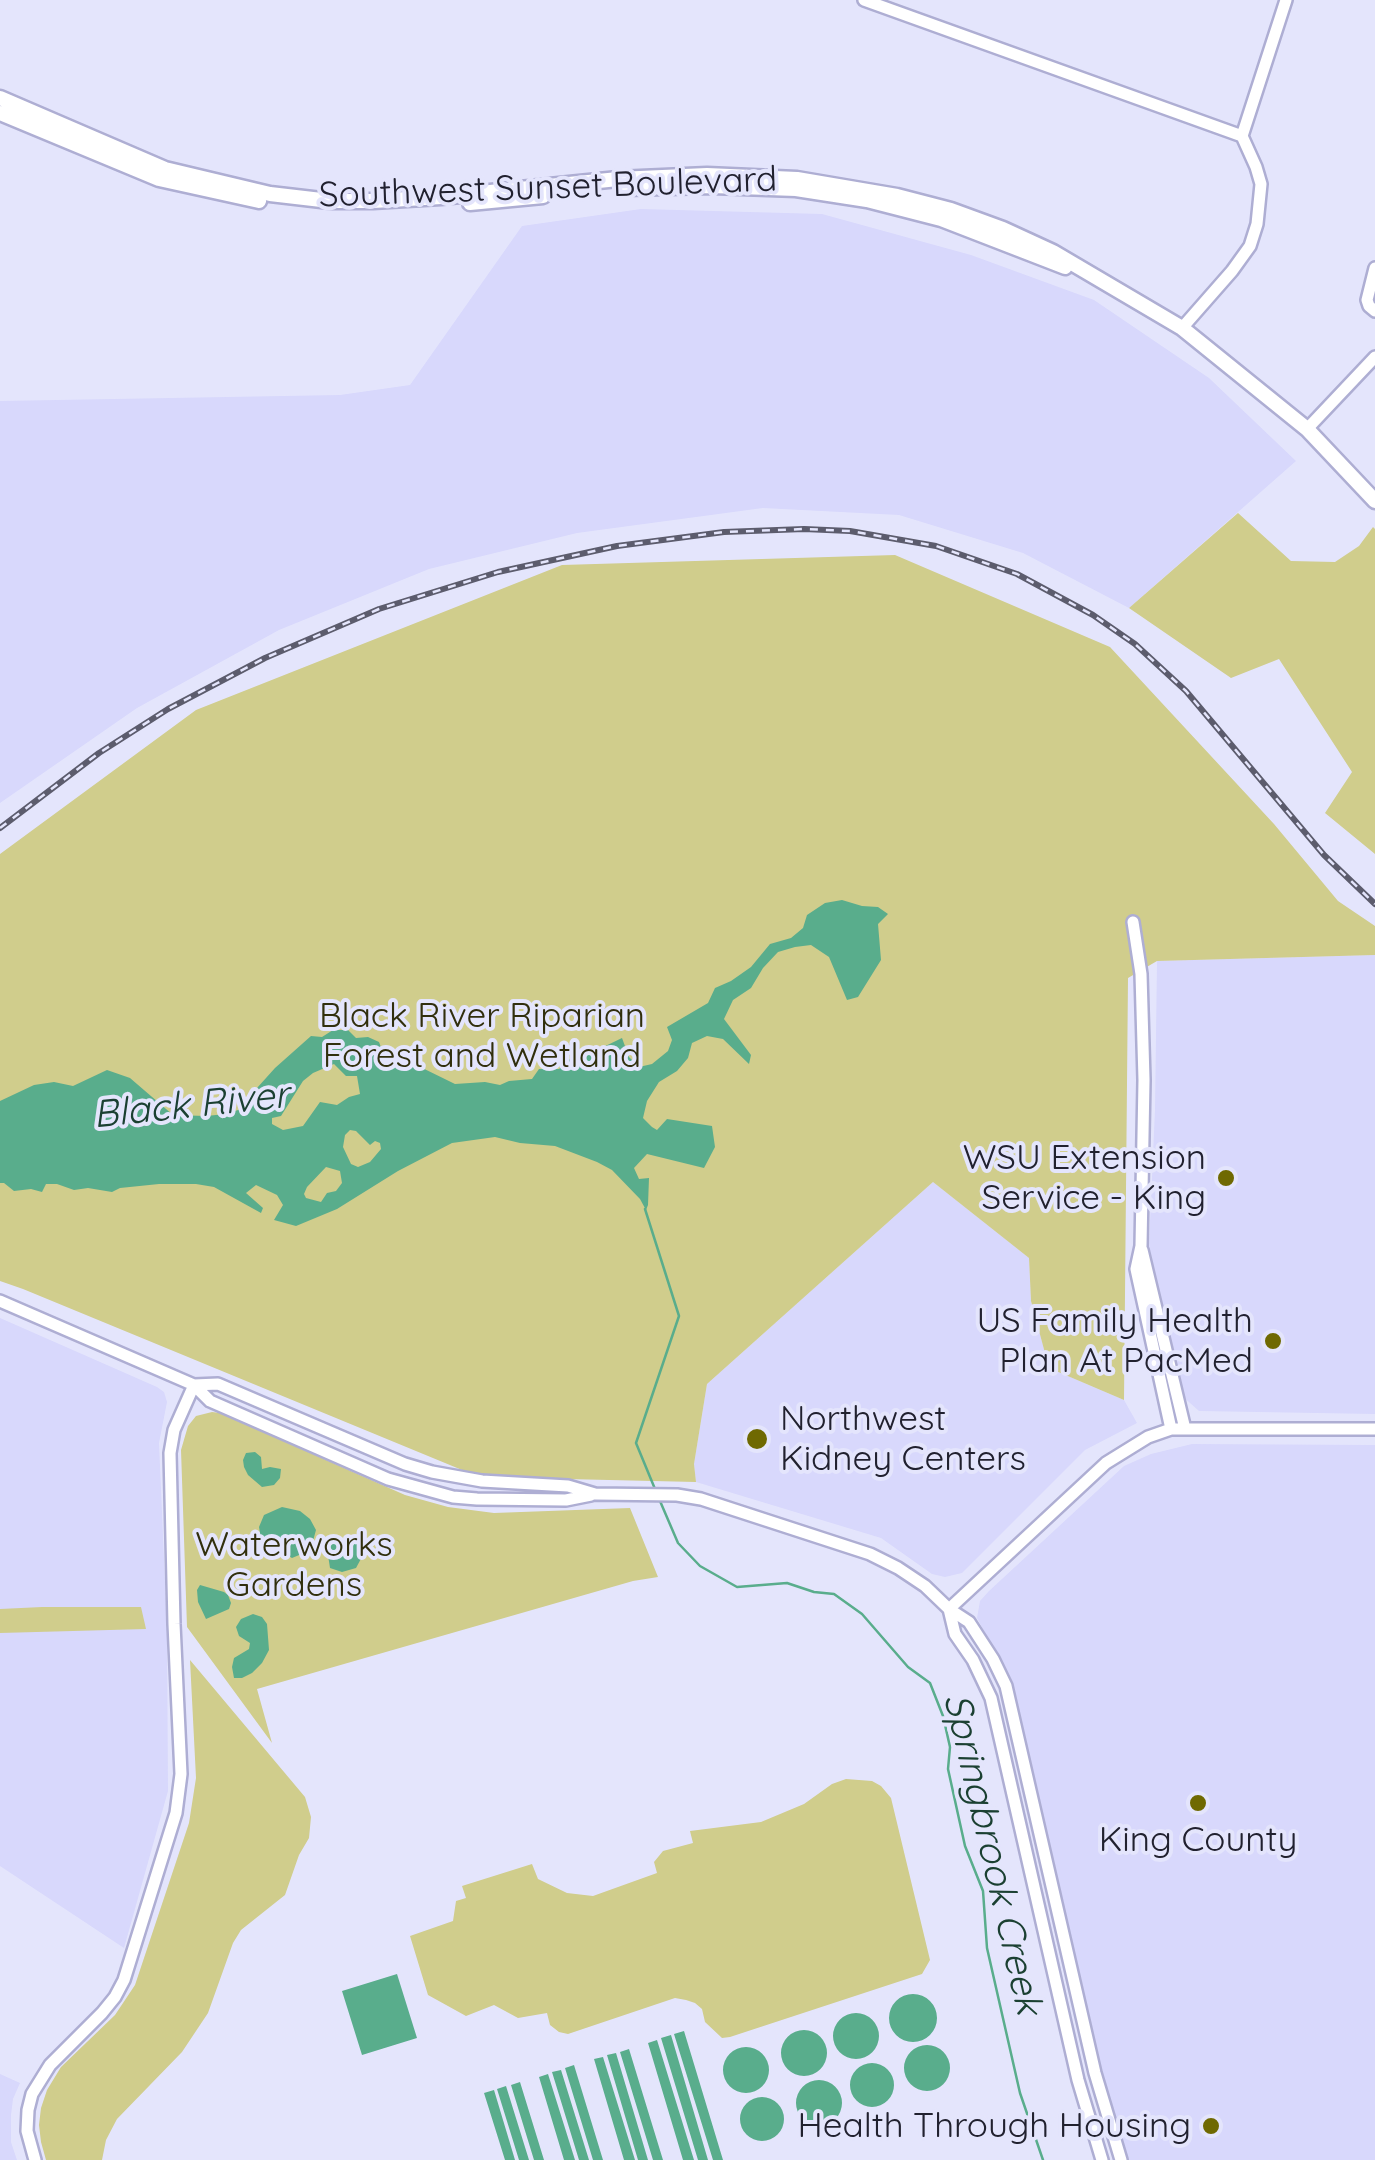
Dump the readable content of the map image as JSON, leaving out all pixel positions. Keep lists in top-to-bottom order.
{
  "streets": {
    "main road": ["Southwest Sunset Boulevard"]
  },
  "water": ["Black River", "Springbrook Creek"],
  "parks": ["Black River Riparian Forest and Wetland", "Waterworks Gardens"],
  "places": [
    "WSU Extension Service - King",
    "US Family Health Plan At PacMed",
    "Northwest Kidney Centers",
    "King County",
    "Health Through Housing"
  ]
}
